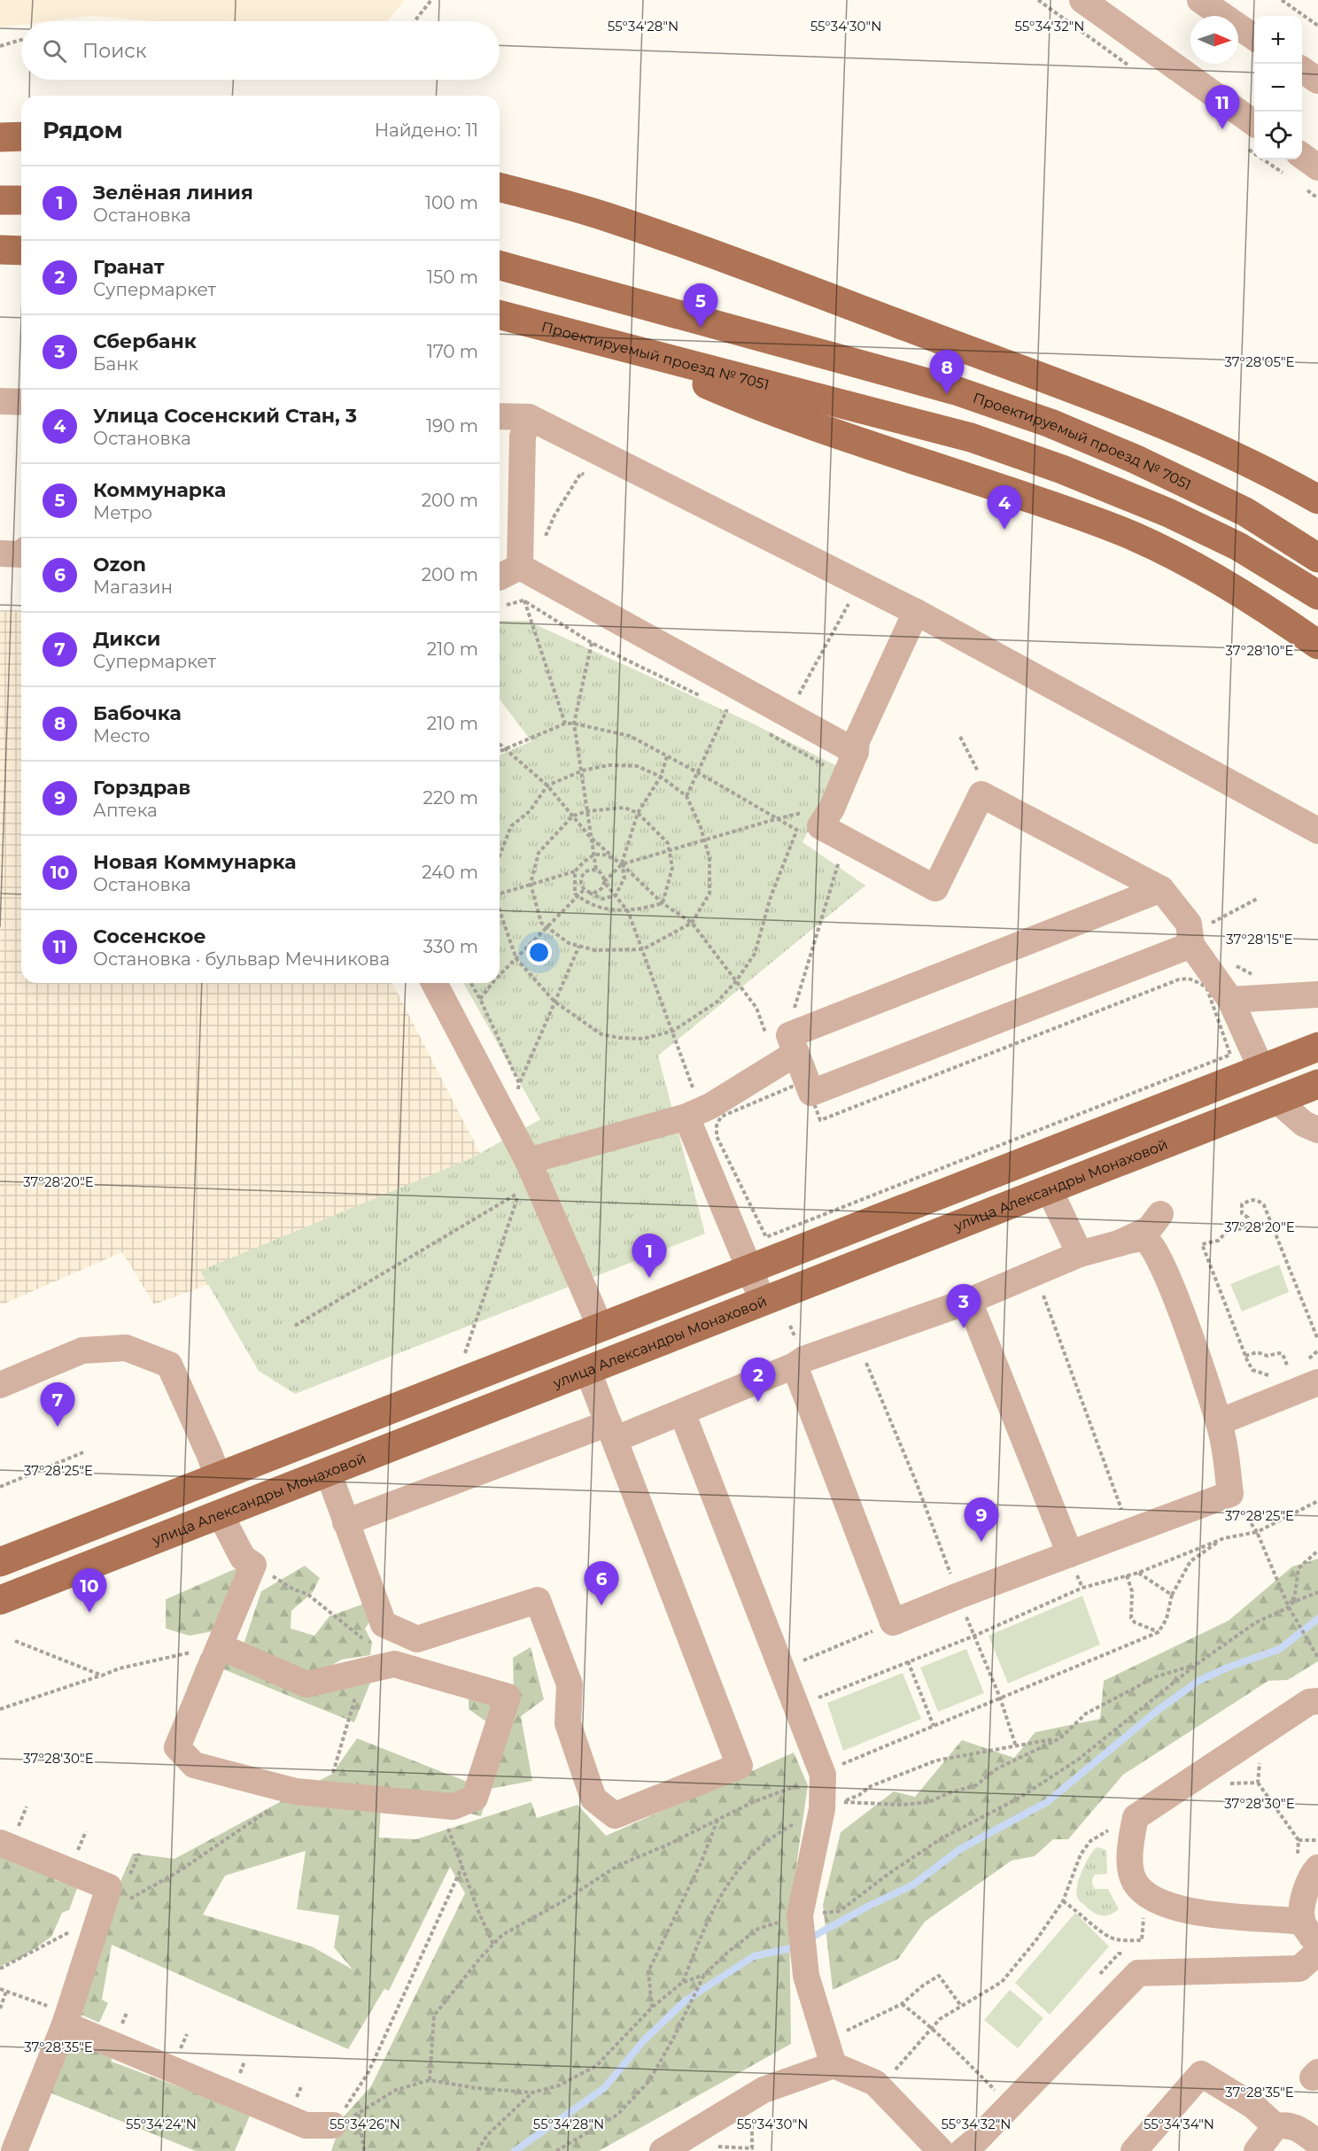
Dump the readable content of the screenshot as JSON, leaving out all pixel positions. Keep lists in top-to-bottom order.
{
  "streets": {
    "main road": ["Проектируемый проезд № 7051", "улица Александры Монаховой"]
  },
  "north": "right",
  "page": {
    "map_buttons": ["+", "−"],
    "search": "Поиск",
    "pins": [
      "11",
      "5",
      "8",
      "4",
      "1",
      "3",
      "2",
      "7",
      "9",
      "6",
      "10"
    ],
    "heading": ["Рядом", "Найдено: 11"],
    "list": [
      {
        "mark": "1",
        "name": "Зелёная линия",
        "note": "Остановка",
        "value": "100 m"
      },
      {
        "mark": "2",
        "name": "Гранат",
        "note": "Супермаркет",
        "value": "150 m"
      },
      {
        "mark": "3",
        "name": "Сбербанк",
        "note": "Банк",
        "value": "170 m"
      },
      {
        "mark": "4",
        "name": "Улица Сосенский Стан, 3",
        "note": "Остановка",
        "value": "190 m"
      },
      {
        "mark": "5",
        "name": "Коммунарка",
        "note": "Метро",
        "value": "200 m"
      },
      {
        "mark": "6",
        "name": "Ozon",
        "note": "Магазин",
        "value": "200 m"
      },
      {
        "mark": "7",
        "name": "Дикси",
        "note": "Супермаркет",
        "value": "210 m"
      },
      {
        "mark": "8",
        "name": "Бабочка",
        "note": "Место",
        "value": "210 m"
      },
      {
        "mark": "9",
        "name": "Горздрав",
        "note": "Аптека",
        "value": "220 m"
      },
      {
        "mark": "10",
        "name": "Новая Коммунарка",
        "note": "Остановка",
        "value": "240 m"
      },
      {
        "mark": "11",
        "name": "Сосенское",
        "note": "Остановка · бульвар Мечникова",
        "value": "330 m"
      }
    ]
  },
  "coordinates": [
    "55°34'28\"N",
    "55°34'30\"N",
    "55°34'32\"N",
    "37°28'05\"E",
    "37°28'10\"E",
    "37°28'15\"E",
    "37°28'20\"E",
    "37°28'25\"E",
    "37°28'30\"E",
    "37°28'35\"E",
    "55°34'24\"N",
    "55°34'26\"N",
    "55°34'34\"N"
  ]
}
